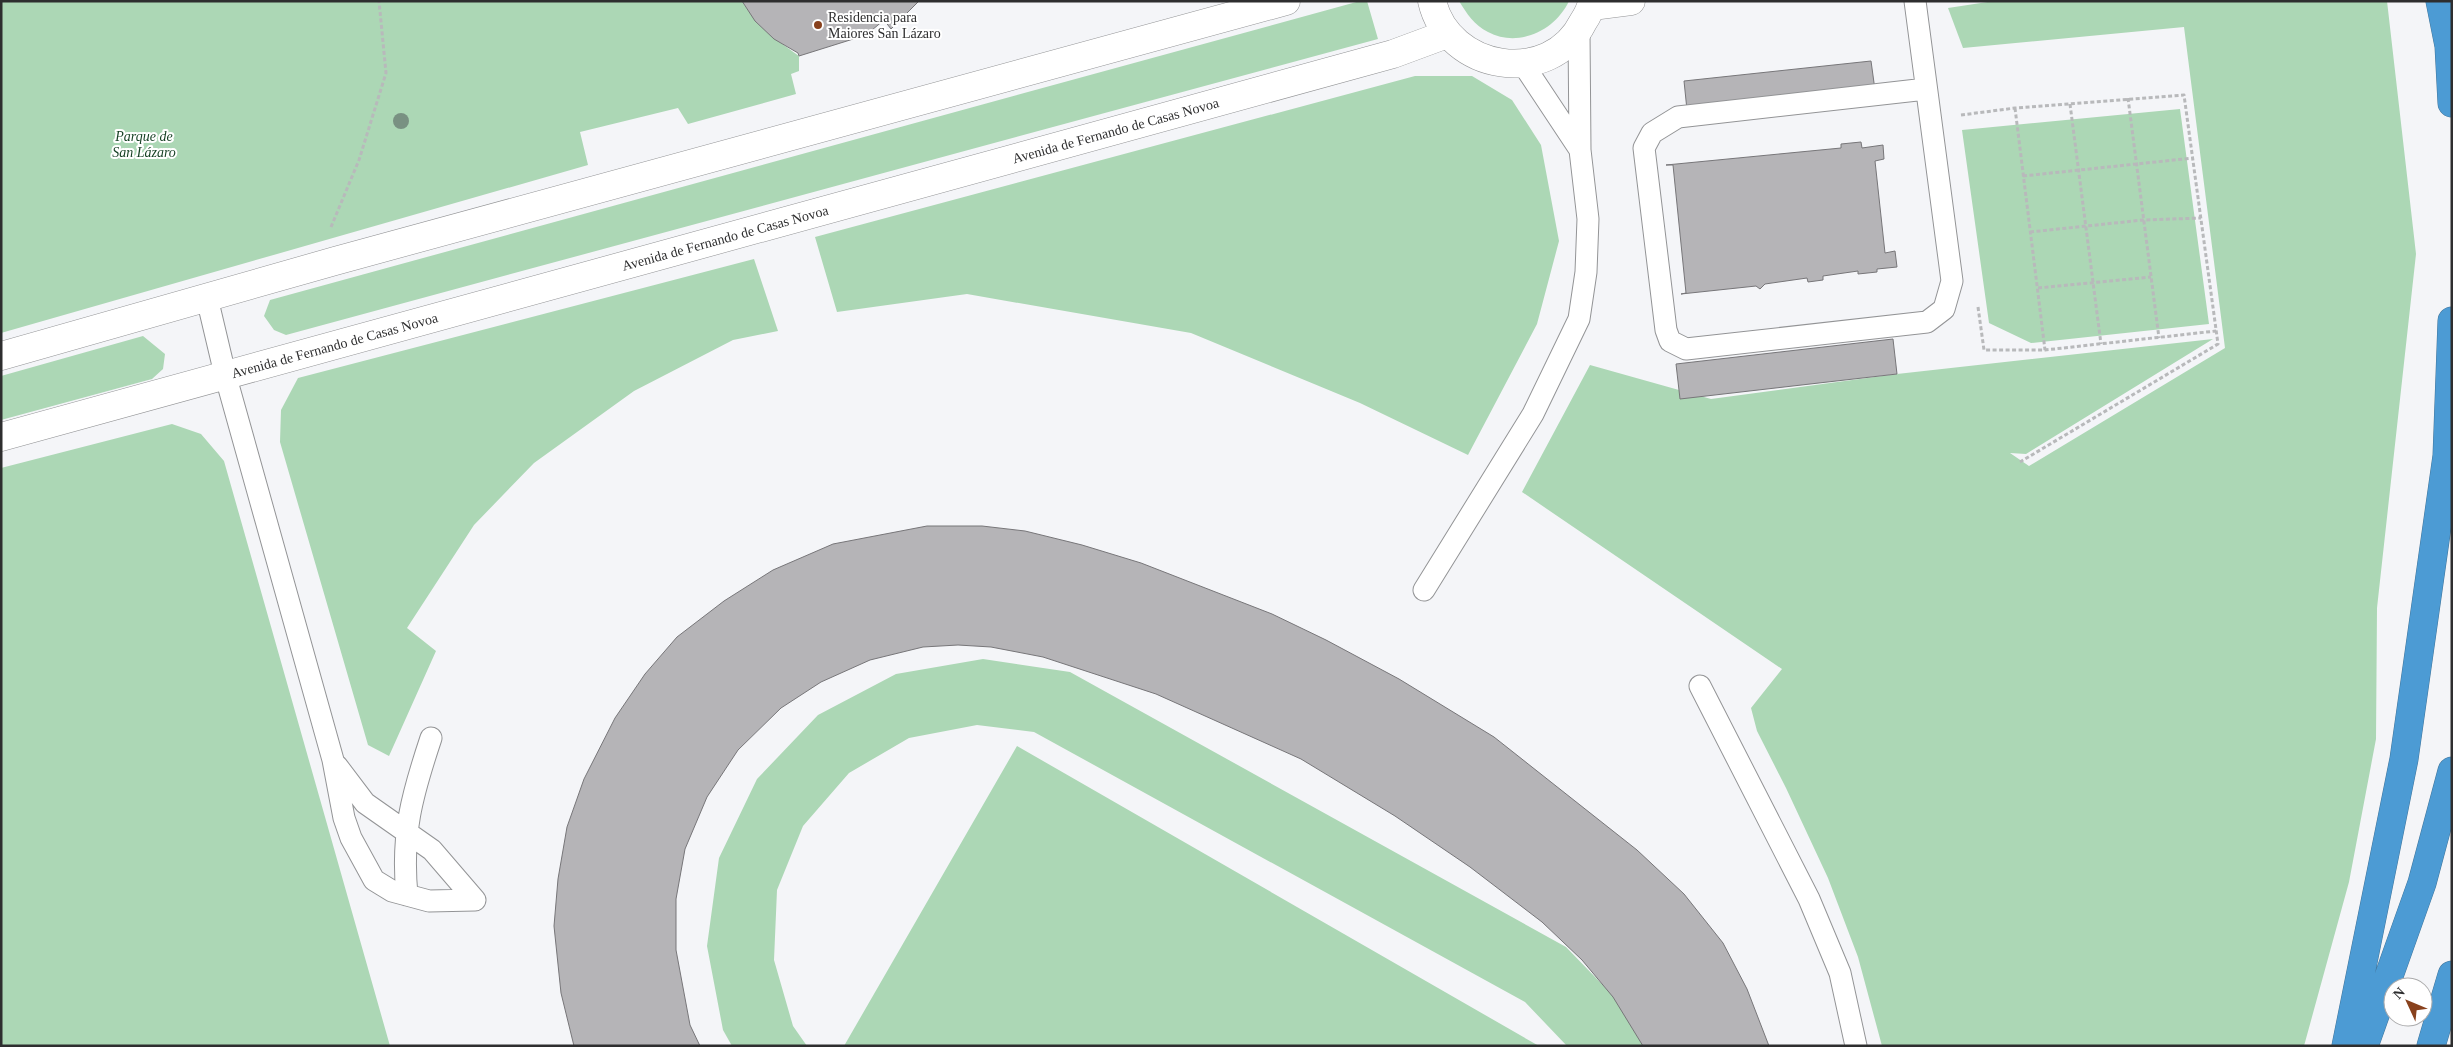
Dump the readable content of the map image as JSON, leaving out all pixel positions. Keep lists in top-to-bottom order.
{
  "streets": {
    "street": ["Avenida de Fernando de Casas Novoa"]
  },
  "parks": ["Parque de San Lázaro"],
  "places": ["Residencia para Maiores San Lázaro"],
  "north": "top left"
}
